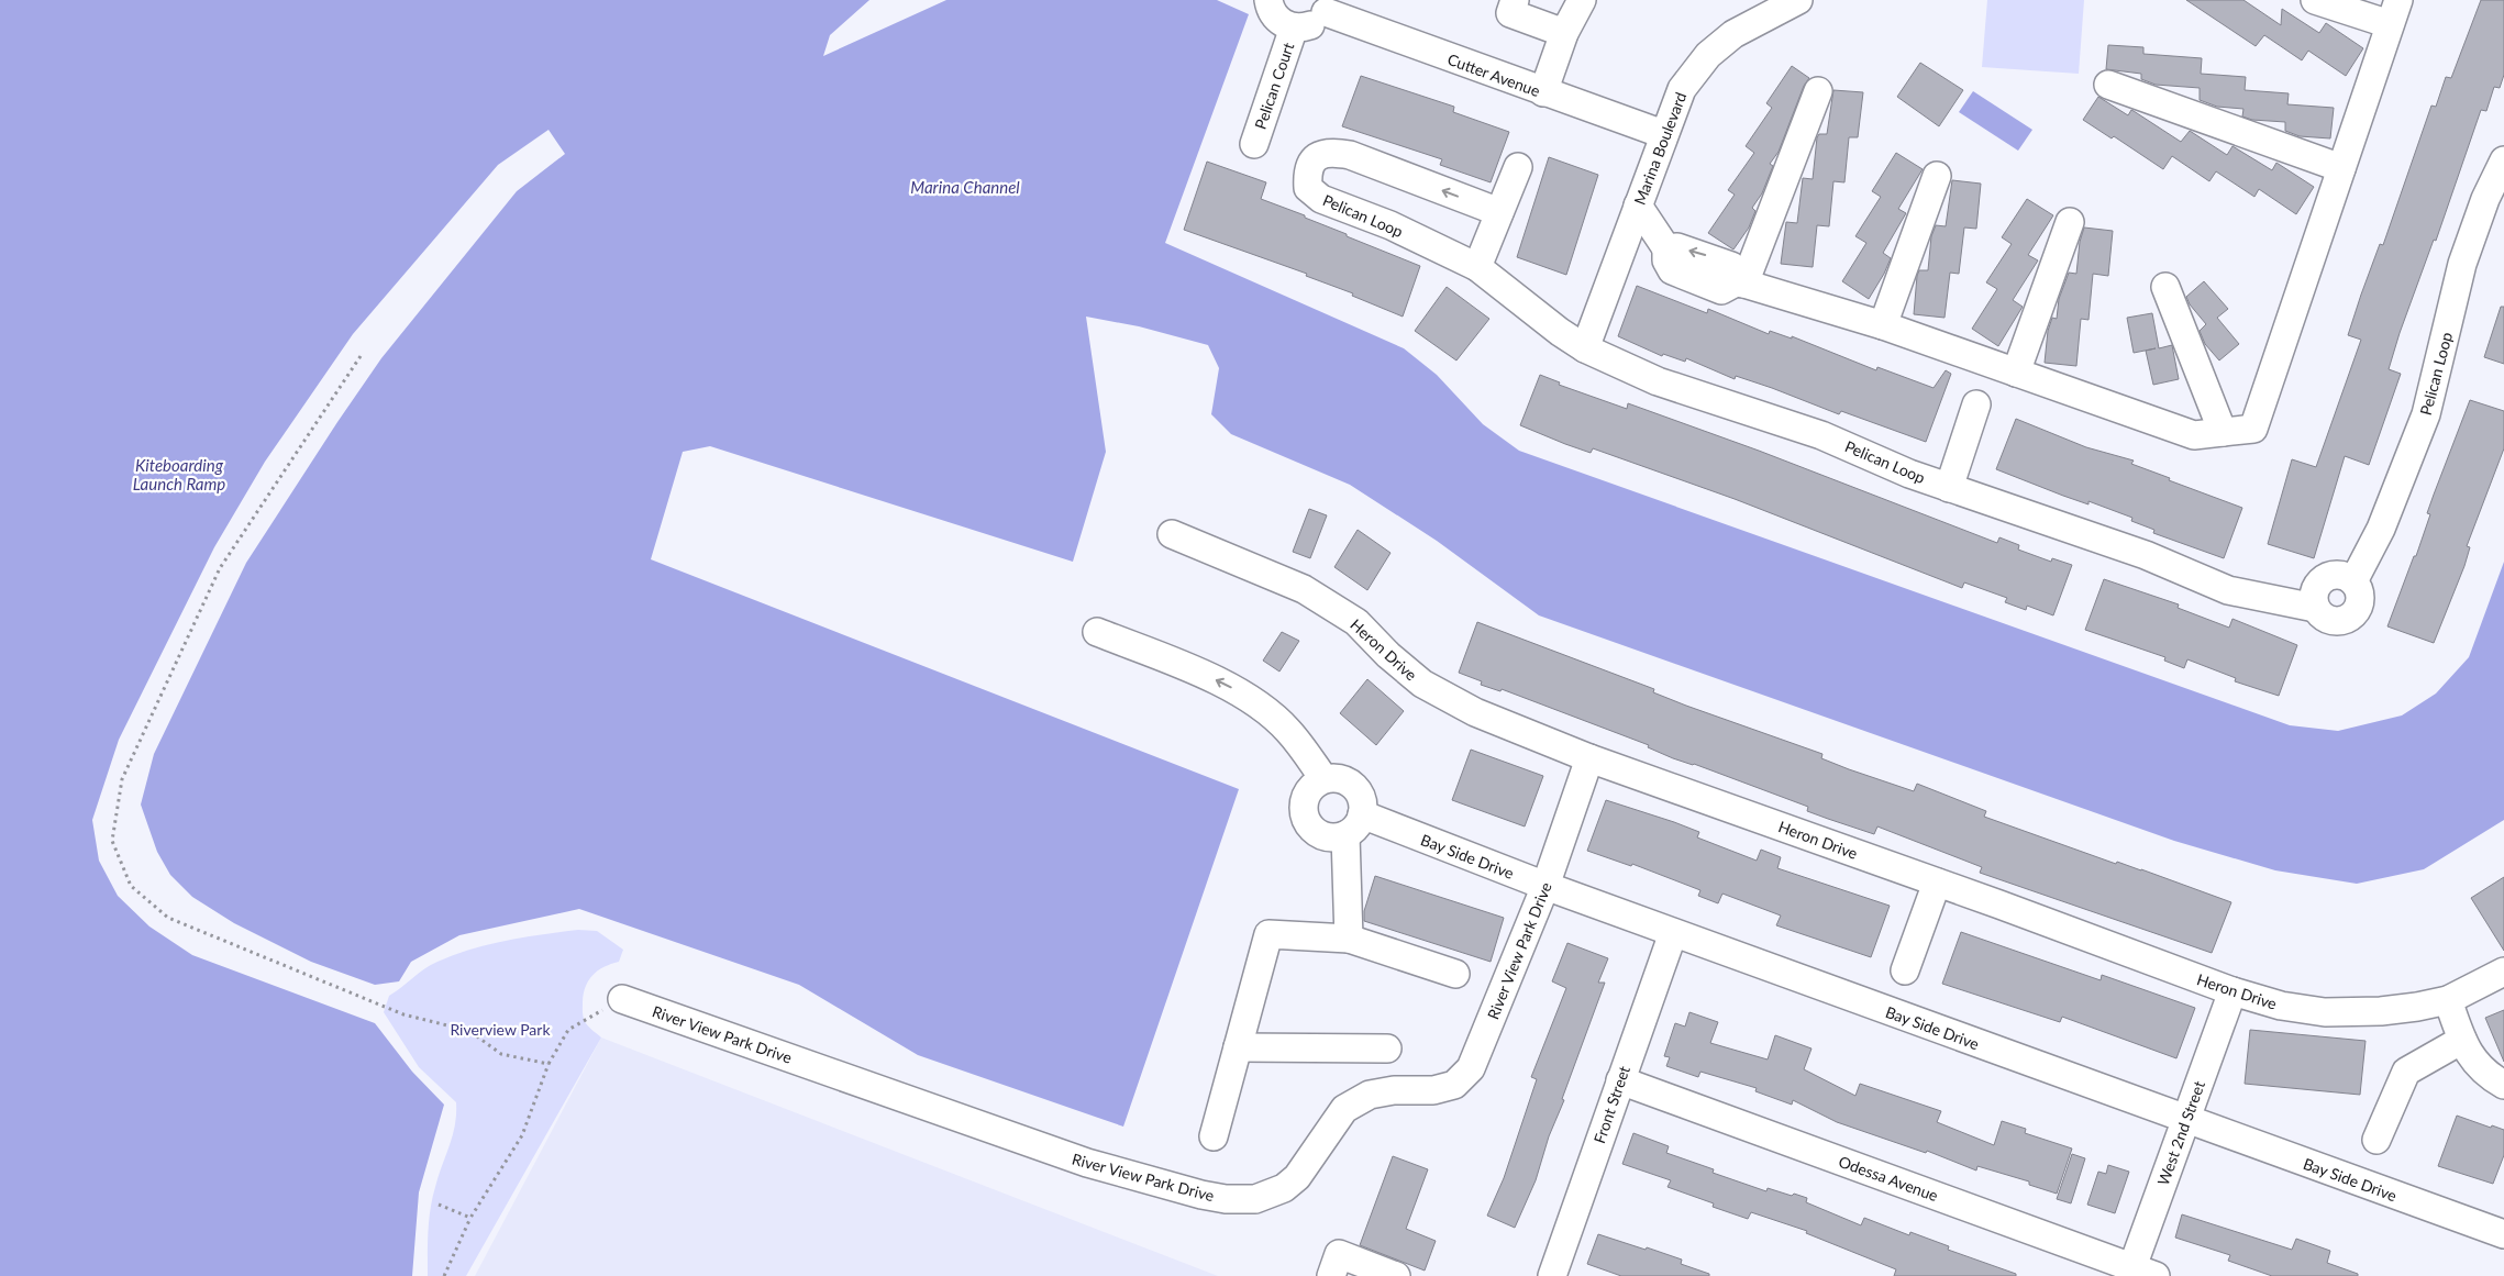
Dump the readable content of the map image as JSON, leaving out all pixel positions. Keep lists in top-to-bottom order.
{
  "streets": {
    "street": [
      "Cutter Avenue",
      "Pelican Court",
      "Marina Boulevard",
      "Pelican Loop",
      "Heron Drive",
      "Bay Side Drive",
      "River View Park Drive",
      "Front Street",
      "West 2nd Street",
      "Odessa Avenue"
    ]
  },
  "crossings": [
    ["Cutter Avenue", "Marina Boulevard"],
    ["Marina Boulevard", "Pelican Loop"],
    ["Heron Drive", "River View Park Drive"],
    ["Heron Drive", "West 2nd Street"],
    ["Bay Side Drive", "River View Park Drive"],
    ["Bay Side Drive", "Front Street"],
    ["Bay Side Drive", "West 2nd Street"],
    ["Front Street", "Odessa Avenue"],
    ["West 2nd Street", "Odessa Avenue"]
  ],
  "water": ["Marina Channel", "Kiteboarding Launch Ramp"],
  "parks": ["Riverview Park"]
}
